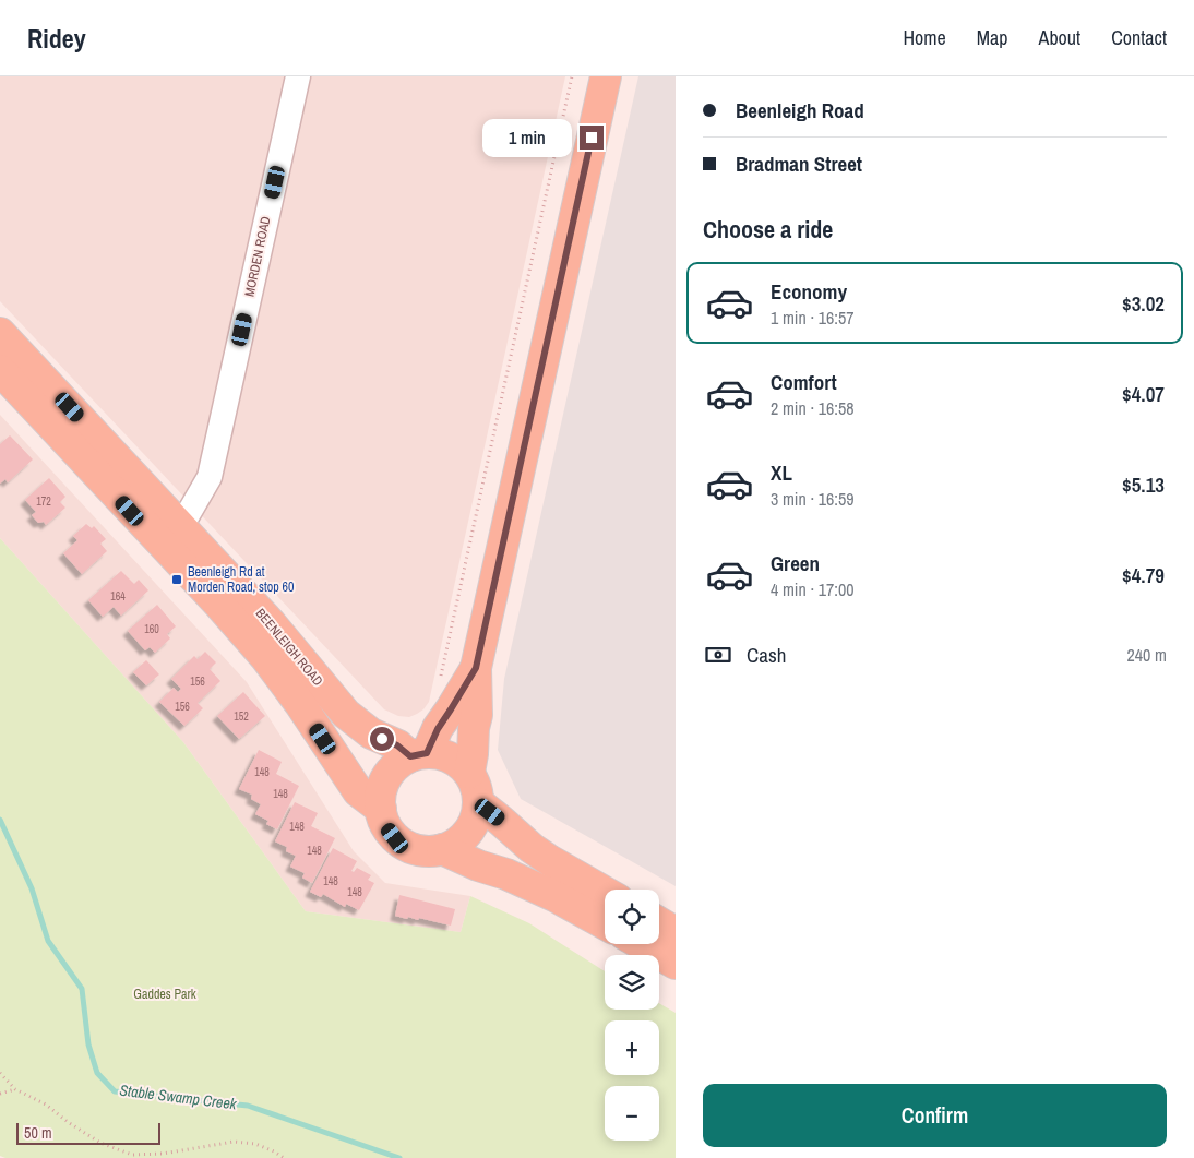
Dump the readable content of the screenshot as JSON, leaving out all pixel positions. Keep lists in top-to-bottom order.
{
  "streets": {
    "main road": ["BEENLEIGH ROAD"],
    "street": ["MORDEN ROAD"]
  },
  "crossings": [
    ["MORDEN ROAD", "BEENLEIGH ROAD"]
  ],
  "water": ["Stable Swamp Creek"],
  "parks": ["Gaddes Park"],
  "places": {
    "transit": ["Beenleigh Rd at Morden Road, stop 60"]
  },
  "house_numbers": [
    "172",
    "164",
    "160",
    "156",
    "156",
    "152",
    "148",
    "148",
    "148",
    "148",
    "148",
    "148"
  ],
  "scale_bar": "50 m",
  "page": {
    "header": "Ridey",
    "nav": [
      "Home",
      "Map",
      "About",
      "Contact"
    ],
    "banner": ["Beenleigh Road", "Bradman Street"],
    "bubble": "1 min",
    "heading": "Choose a ride",
    "list": [
      {
        "name": "Economy",
        "note": "1 min · 16:57",
        "value": "$3.02"
      },
      {
        "name": "Comfort",
        "note": "2 min · 16:58",
        "value": "$4.07"
      },
      {
        "name": "XL",
        "note": "3 min · 16:59",
        "value": "$5.13"
      },
      {
        "name": "Green",
        "note": "4 min · 17:00",
        "value": "$4.79"
      }
    ],
    "pay": ["Cash", "240 m"],
    "map_buttons": ["+", "−"],
    "buttons": "Confirm",
    "scale": "50 m"
  }
}
